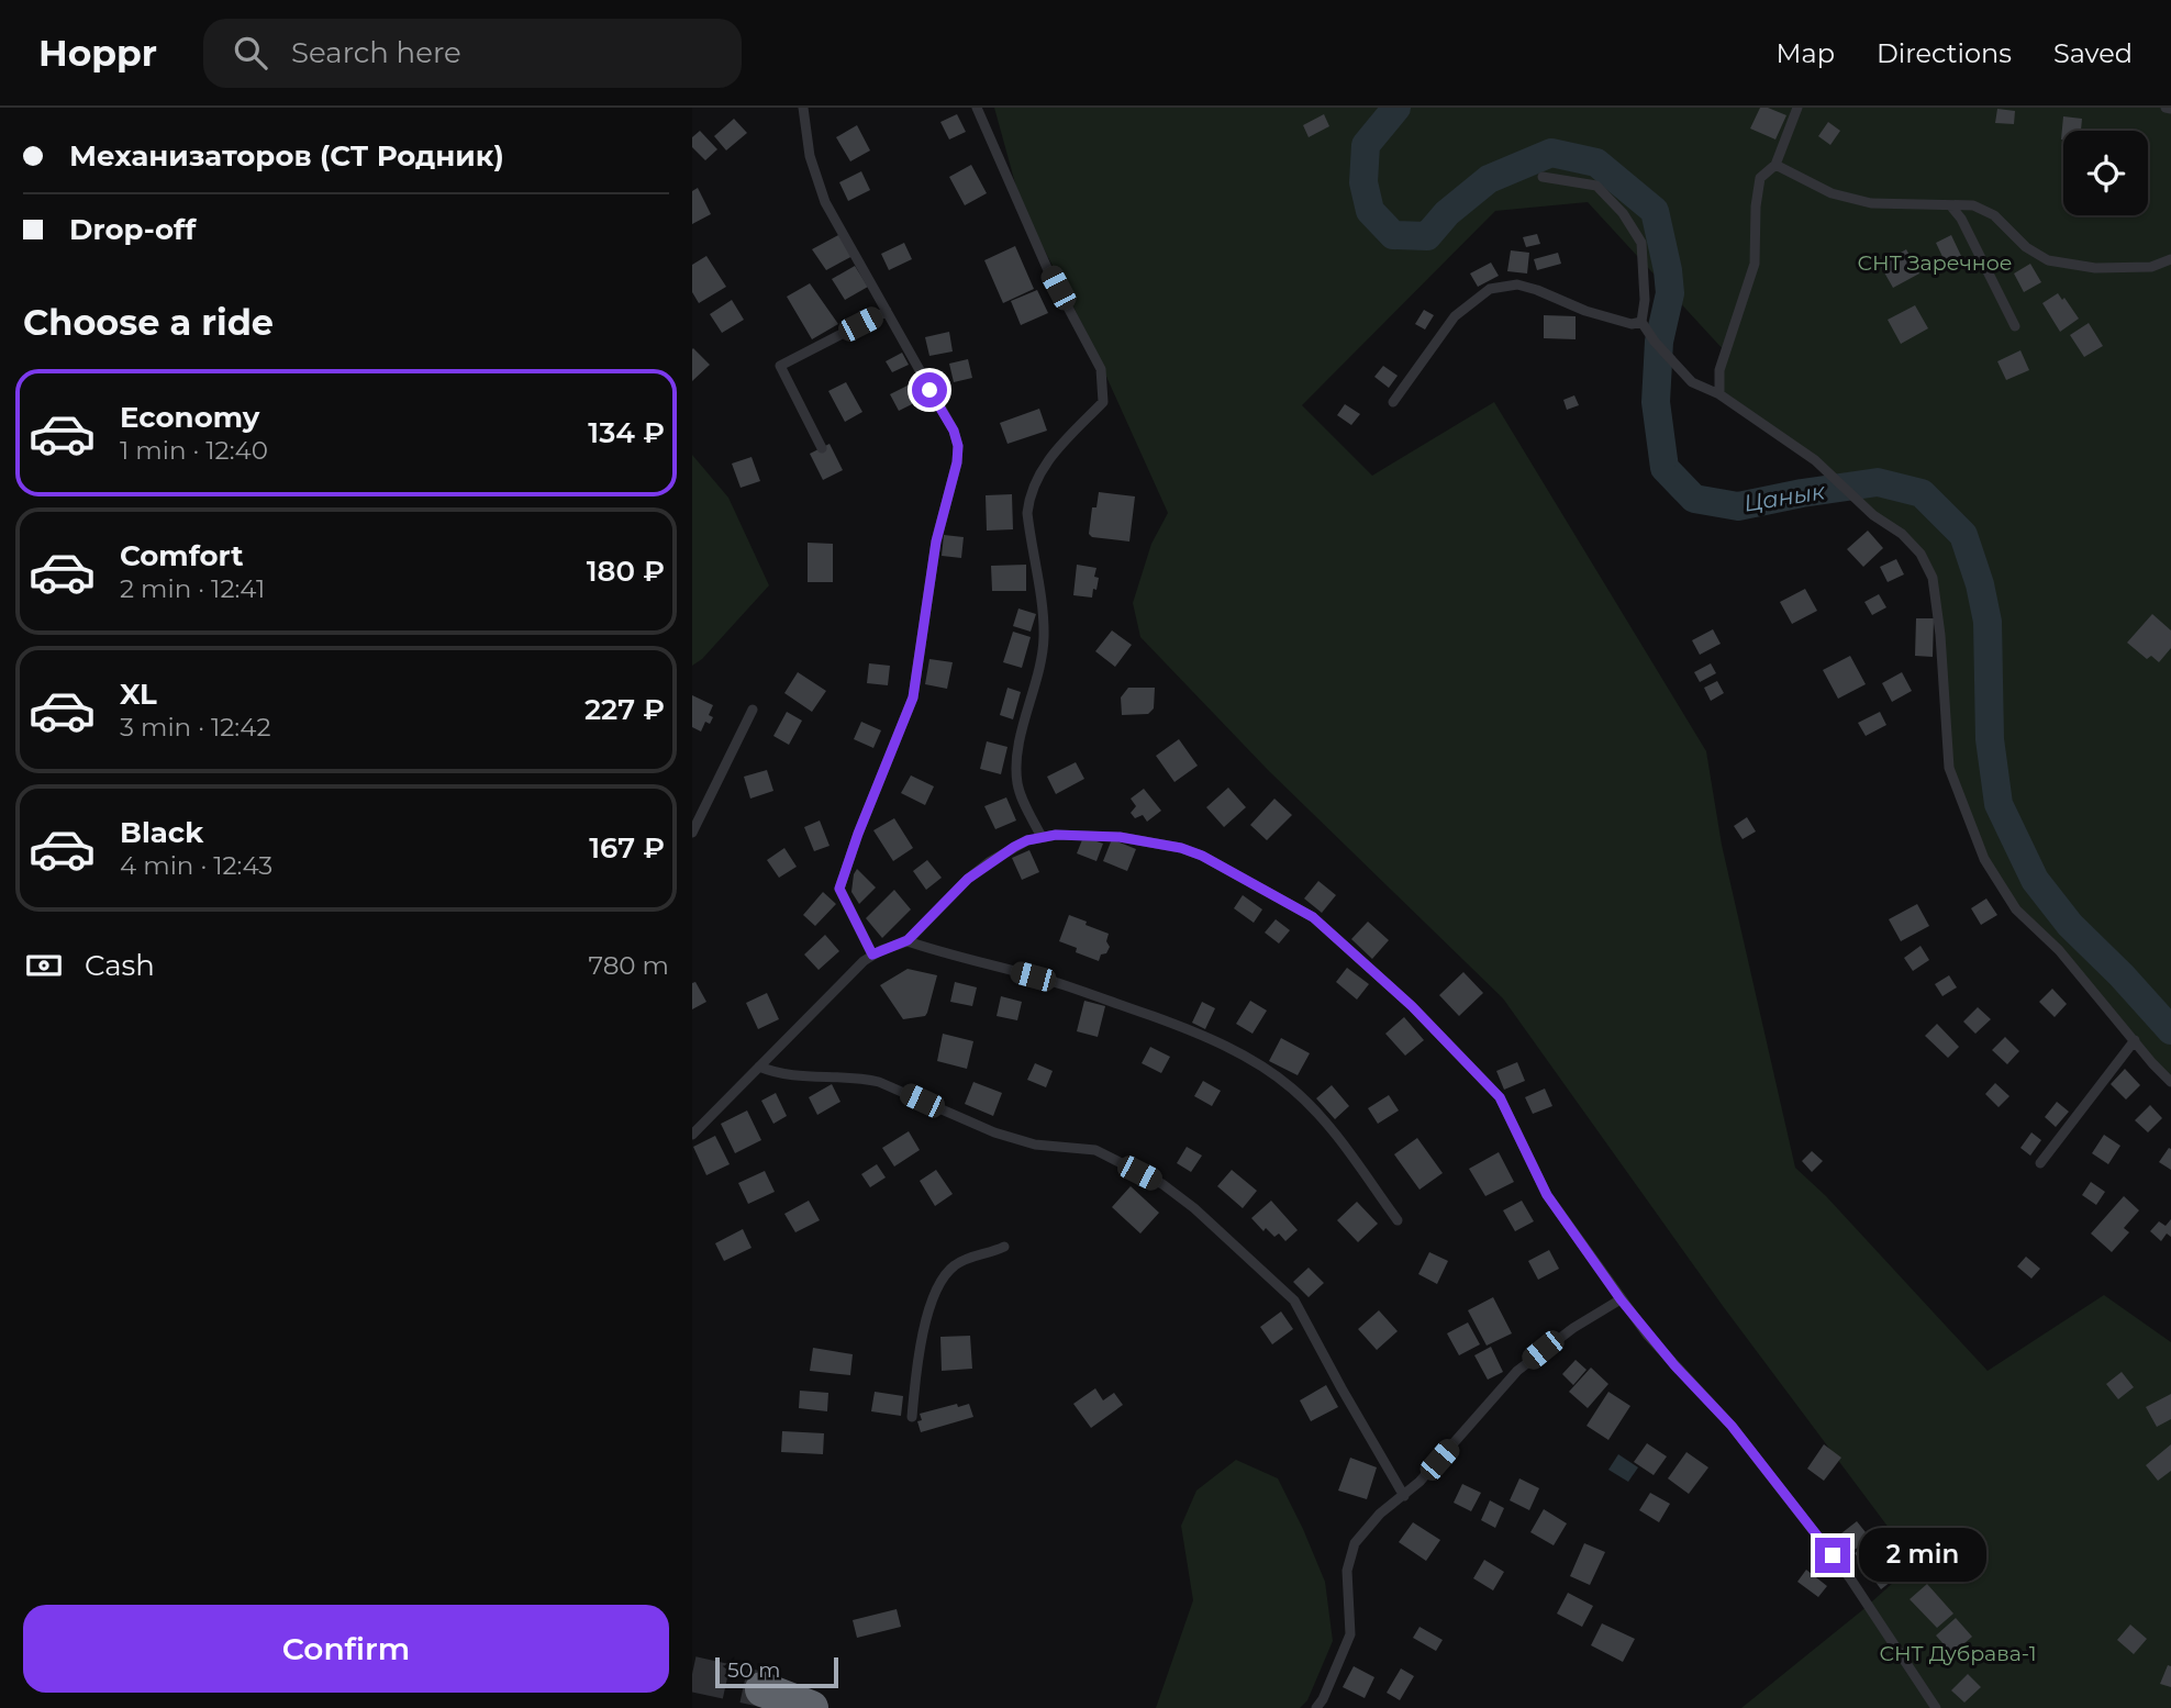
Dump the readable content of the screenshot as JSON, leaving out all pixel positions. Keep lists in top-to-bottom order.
{
  "water": ["Цанык"],
  "parks": ["СНТ Заречное", "СНТ Дубрава-1"],
  "scale_bar": "50 m",
  "page": {
    "header": "Hoppr",
    "search": "Search here",
    "nav": ["Map", "Directions", "Saved"],
    "banner": ["Механизаторов (СТ Родник)", "Drop-off"],
    "heading": "Choose a ride",
    "list": [
      {
        "name": "Economy",
        "note": "1 min · 12:40",
        "value": "134 ₽"
      },
      {
        "name": "Comfort",
        "note": "2 min · 12:41",
        "value": "180 ₽"
      },
      {
        "name": "XL",
        "note": "3 min · 12:42",
        "value": "227 ₽"
      },
      {
        "name": "Black",
        "note": "4 min · 12:43",
        "value": "167 ₽"
      }
    ],
    "pay": ["Cash", "780 m"],
    "bubble": "2 min",
    "buttons": "Confirm",
    "scale": "50 m"
  }
}
